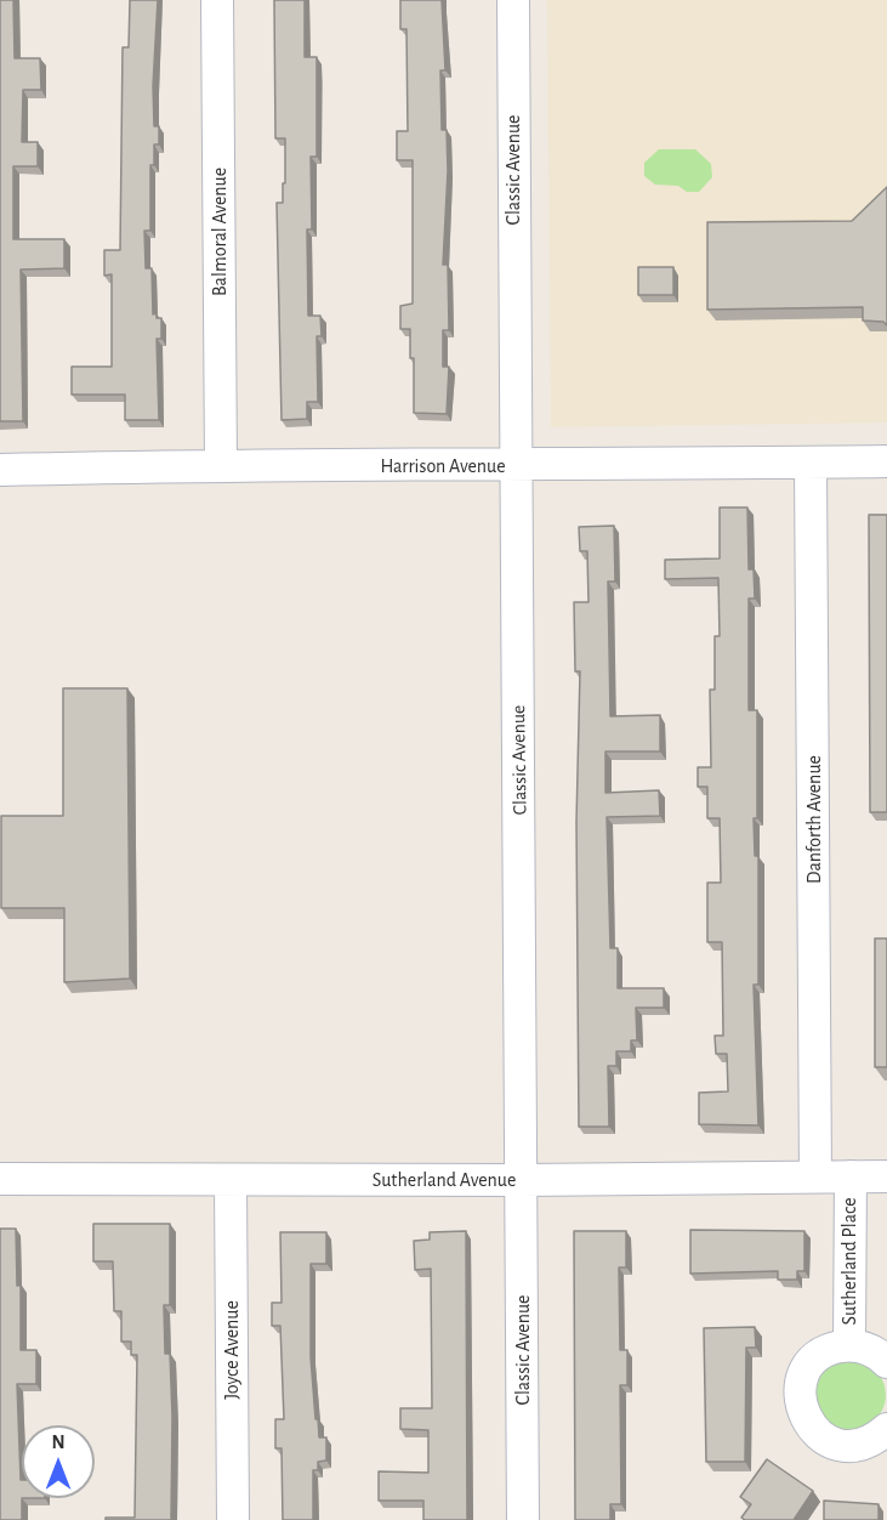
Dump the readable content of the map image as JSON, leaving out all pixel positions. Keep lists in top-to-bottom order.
{
  "streets": {
    "street": [
      "Classic Avenue",
      "Balmoral Avenue",
      "Harrison Avenue",
      "Danforth Avenue",
      "Sutherland Avenue",
      "Sutherland Place",
      "Joyce Avenue"
    ]
  },
  "crossings": [
    ["Classic Avenue", "Harrison Avenue"],
    ["Classic Avenue", "Sutherland Avenue"],
    ["Balmoral Avenue", "Harrison Avenue"],
    ["Harrison Avenue", "Danforth Avenue"],
    ["Danforth Avenue", "Sutherland Avenue"],
    ["Sutherland Avenue", "Sutherland Place"],
    ["Sutherland Avenue", "Joyce Avenue"]
  ],
  "north": "top"
}
